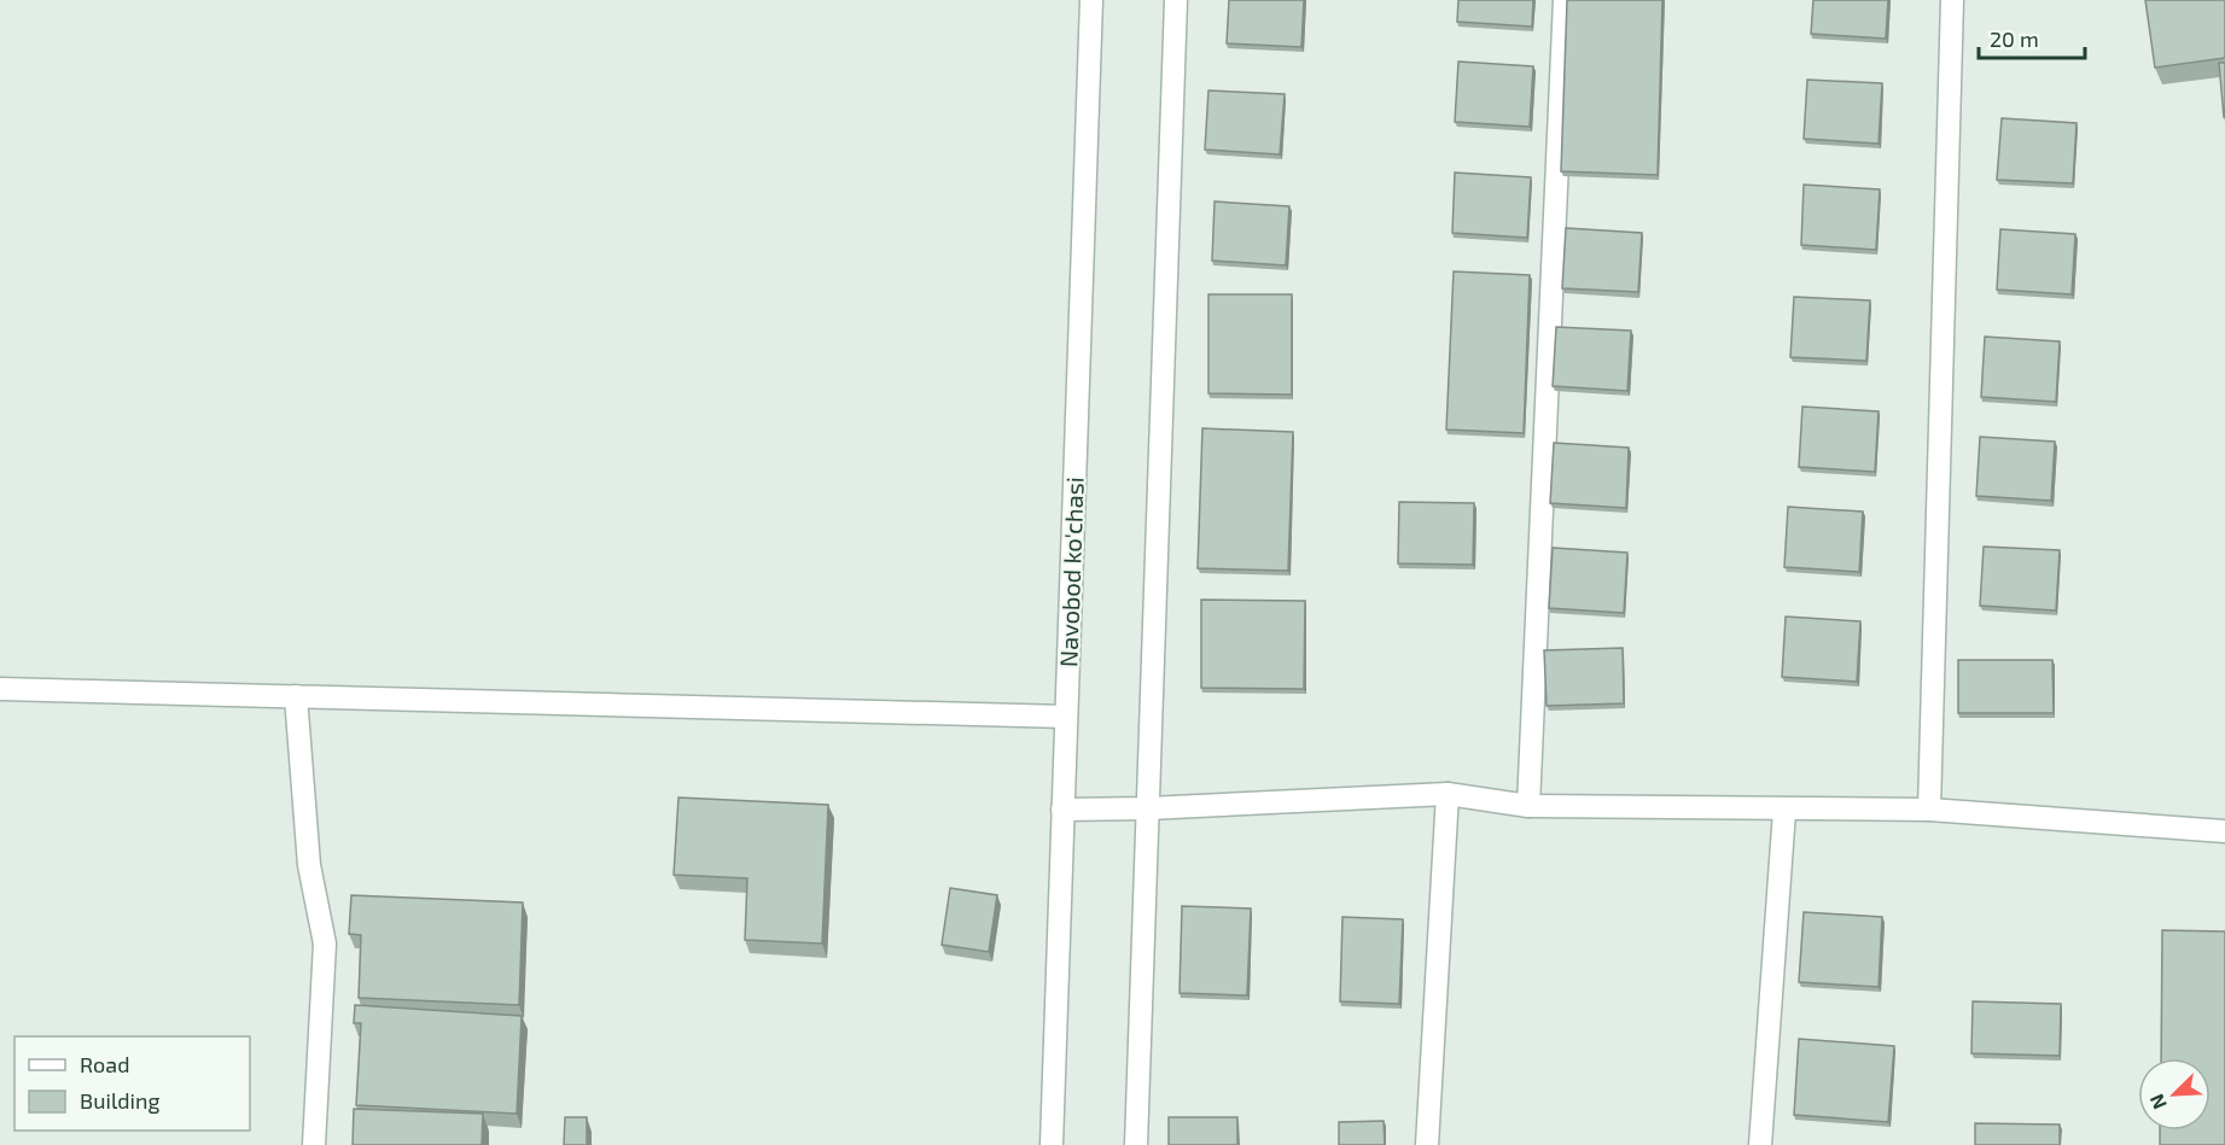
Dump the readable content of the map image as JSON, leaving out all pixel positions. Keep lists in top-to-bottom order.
{
  "streets": {
    "street": ["Navobod ko'chasi"]
  },
  "legend": ["Road", "Building"],
  "scale_bar": "20 m",
  "north": "bottom left"
}
